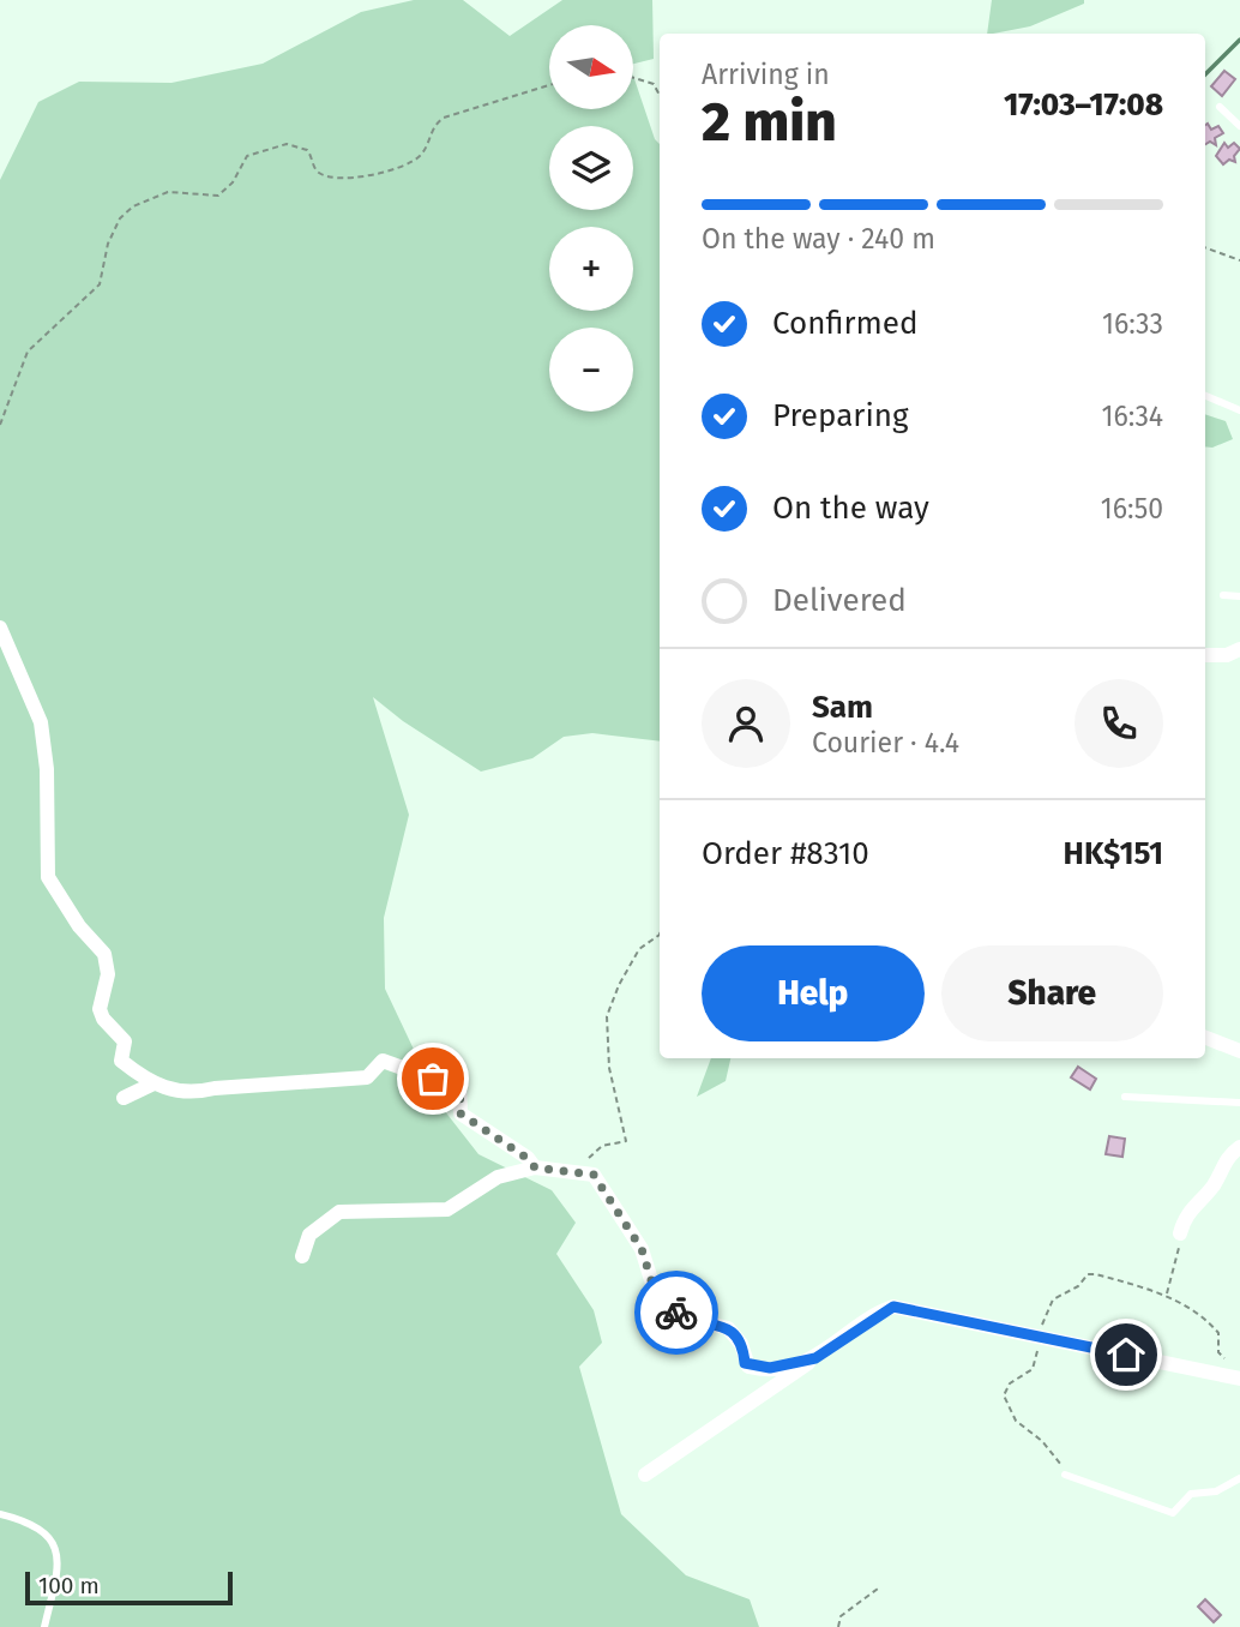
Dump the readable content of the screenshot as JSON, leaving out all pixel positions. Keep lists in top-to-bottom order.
{
  "scale_bar": "100 m",
  "north": "right",
  "page": {
    "map_buttons": ["+", "−"],
    "heading": ["2 min", "Arriving in", "17:03–17:08"],
    "panel": [
      "Sam",
      "Courier · 4.4",
      "Order #8310",
      "HK$151"
    ],
    "bar": "On the way · 240 m",
    "list": [
      ["Confirmed", "16:33"],
      ["Preparing", "16:34"],
      ["On the way", "16:50"],
      "Delivered"
    ],
    "buttons": ["Help", "Share"],
    "scale": "100 m"
  }
}
